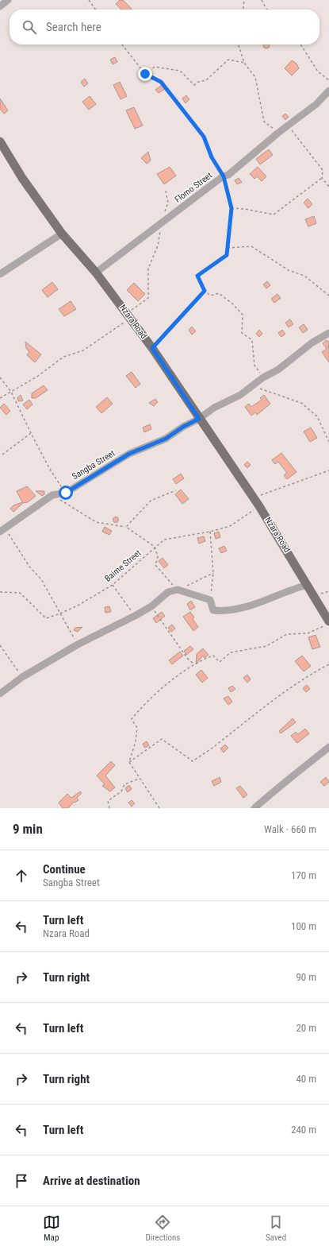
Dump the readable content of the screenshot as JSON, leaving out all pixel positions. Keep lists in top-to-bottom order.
{
  "streets": {
    "main road": ["Nzara Road"],
    "street": ["Flomo Street", "Sangba Street"],
    "path": ["Baime Street"]
  },
  "crossings": [
    ["Flomo Street", "Nzara Road"],
    ["Nzara Road", "Sangba Street"],
    ["Nzara Road", "Baime Street"]
  ],
  "page": {
    "search": "Search here",
    "heading": ["9 min", "Walk · 660 m"],
    "list": [
      ["Continue", "Sangba Street", "170 m"],
      ["Turn left", "Nzara Road", "100 m"],
      ["Turn right", "90 m"],
      ["Turn left", "20 m"],
      ["Turn right", "40 m"],
      ["Turn left", "240 m"],
      "Arrive at destination"
    ],
    "nav": ["Map", "Directions", "Saved"]
  }
}
